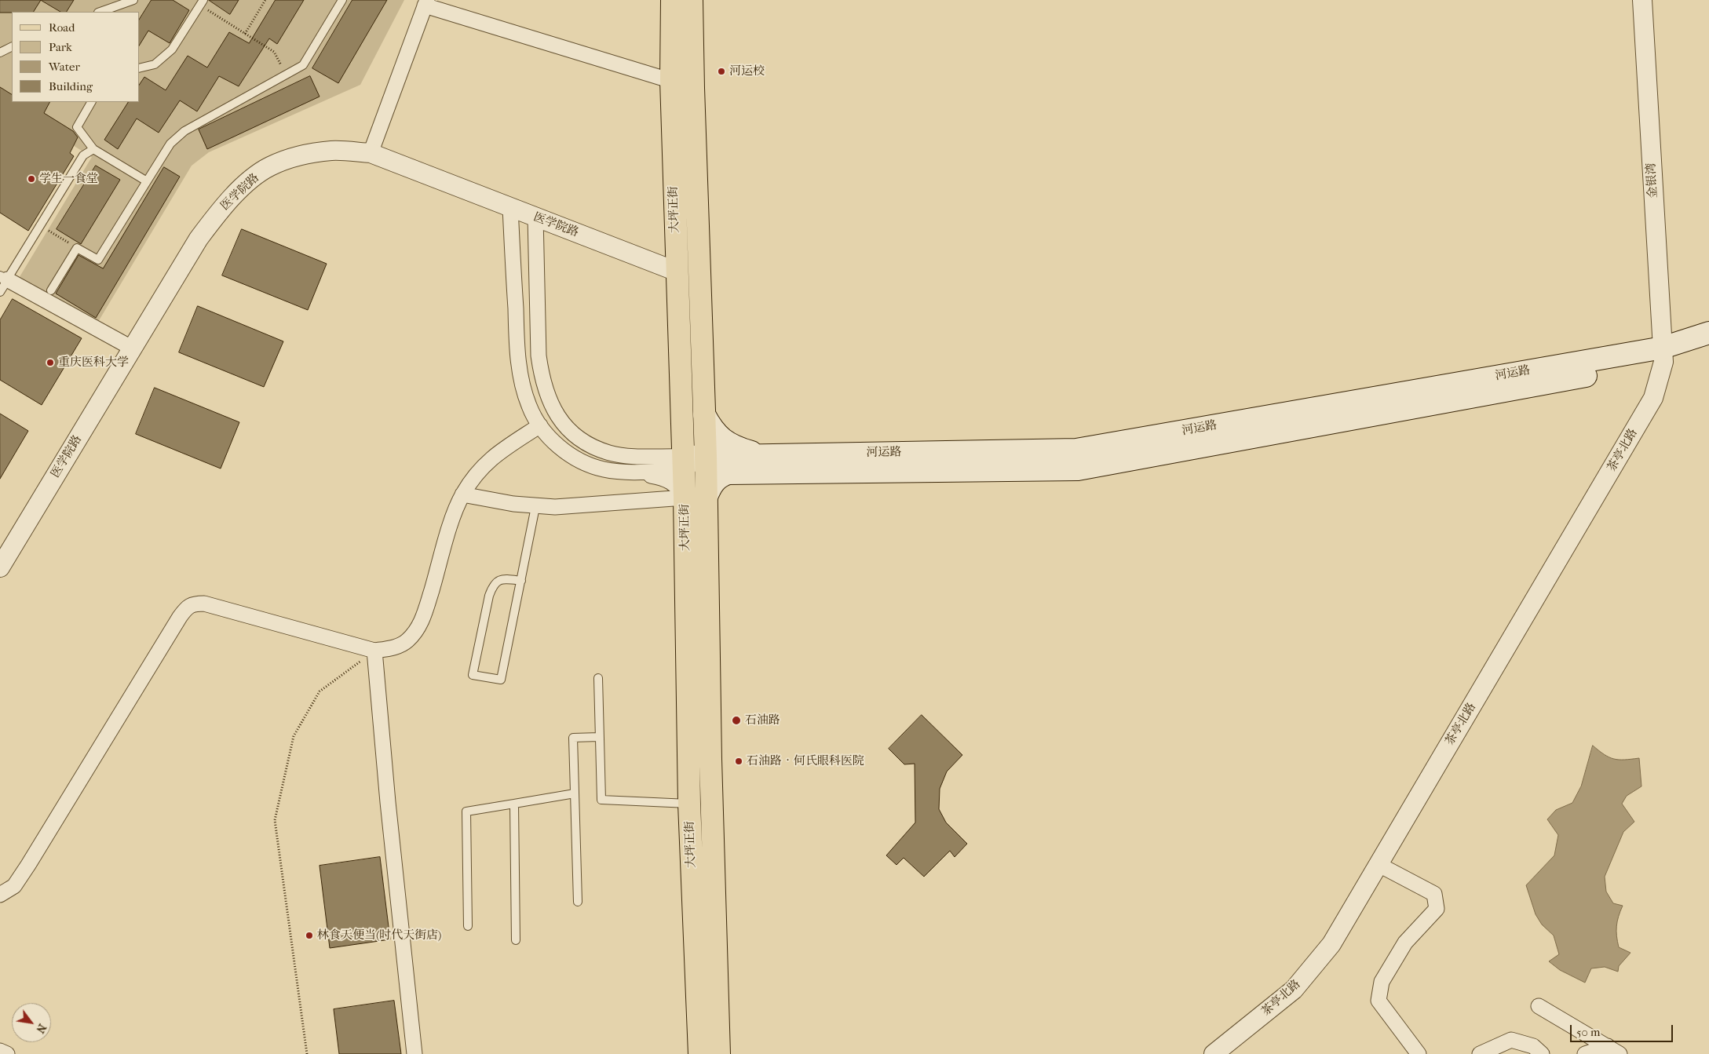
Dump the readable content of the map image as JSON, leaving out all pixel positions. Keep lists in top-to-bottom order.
{
  "streets": {
    "main road": ["大坪正街", "河运路"],
    "street": ["金银湾", "医学院路", "茶亭北路"]
  },
  "crossings": [
    ["金银湾", "河运路"],
    ["金银湾", "茶亭北路"],
    ["医学院路", "大坪正街"],
    ["大坪正街", "河运路"],
    ["河运路", "茶亭北路"]
  ],
  "places": [
    "河运校",
    "学生一食堂",
    "重庆医科大学",
    "石油路",
    "石油路‧何氏眼科医院",
    "林食天便当(时代天街店)"
  ],
  "legend": [
    "Road",
    "Park",
    "Water",
    "Building"
  ],
  "scale_bar": "50 m",
  "north": "bottom right"
}
